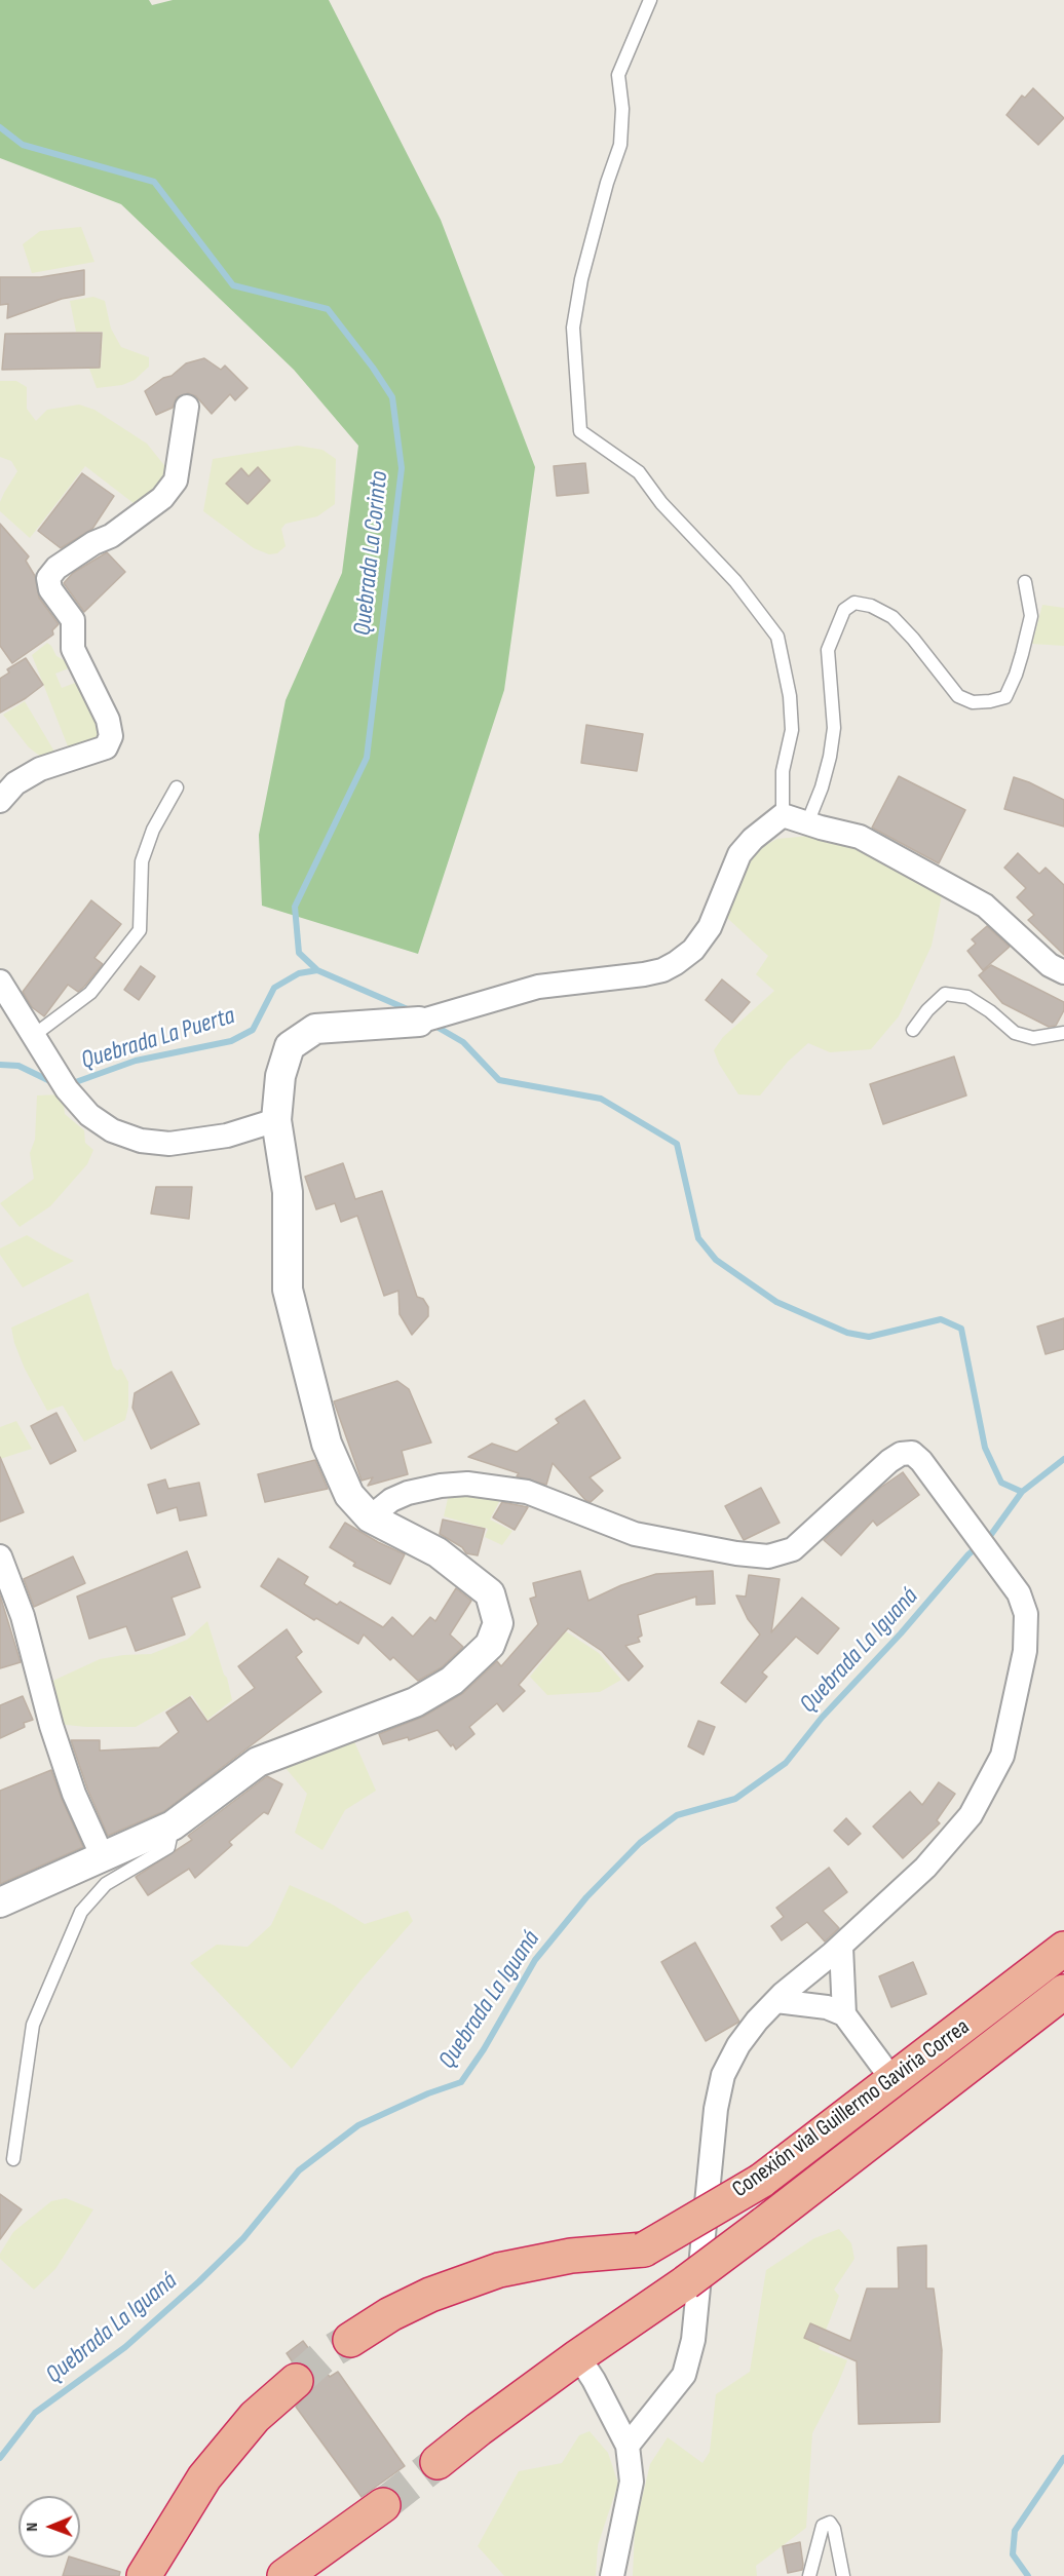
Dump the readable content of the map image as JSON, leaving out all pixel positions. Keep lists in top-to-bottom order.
{
  "streets": {
    "highway": ["Conexión vial Guillermo Gaviria Correa"]
  },
  "water": ["Quebrada La Corinto", "Quebrada La Puerta", "Quebrada La Iguaná"],
  "north": "left"
}
